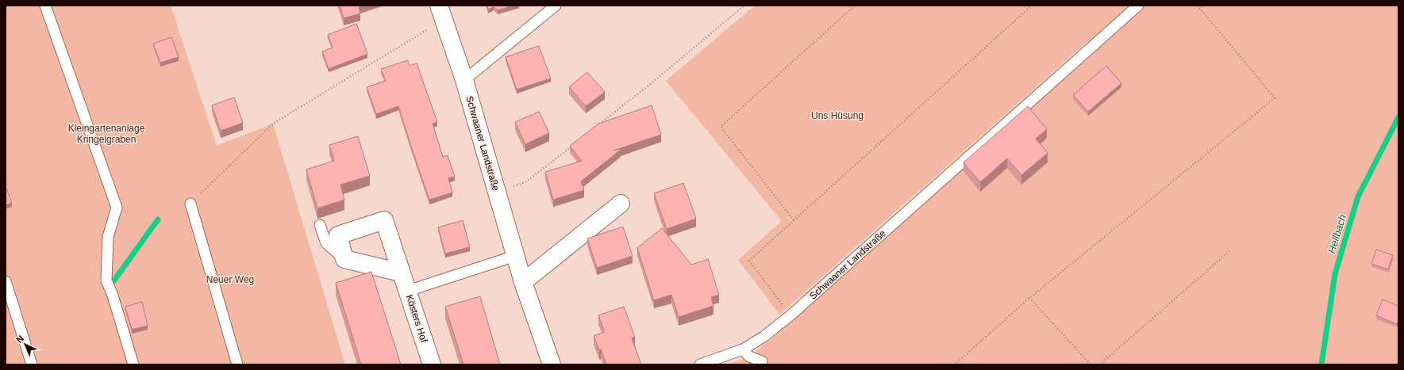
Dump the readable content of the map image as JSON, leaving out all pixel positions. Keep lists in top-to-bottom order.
{
  "streets": {
    "street": ["Schwaaner Landstraße", "Kösters Hof"]
  },
  "water": ["Hellbach"],
  "parks": ["Uns Hüsung", "Kleingartenanlage Kringelgraben", "Neuer Weg"],
  "north": "top left"
}
